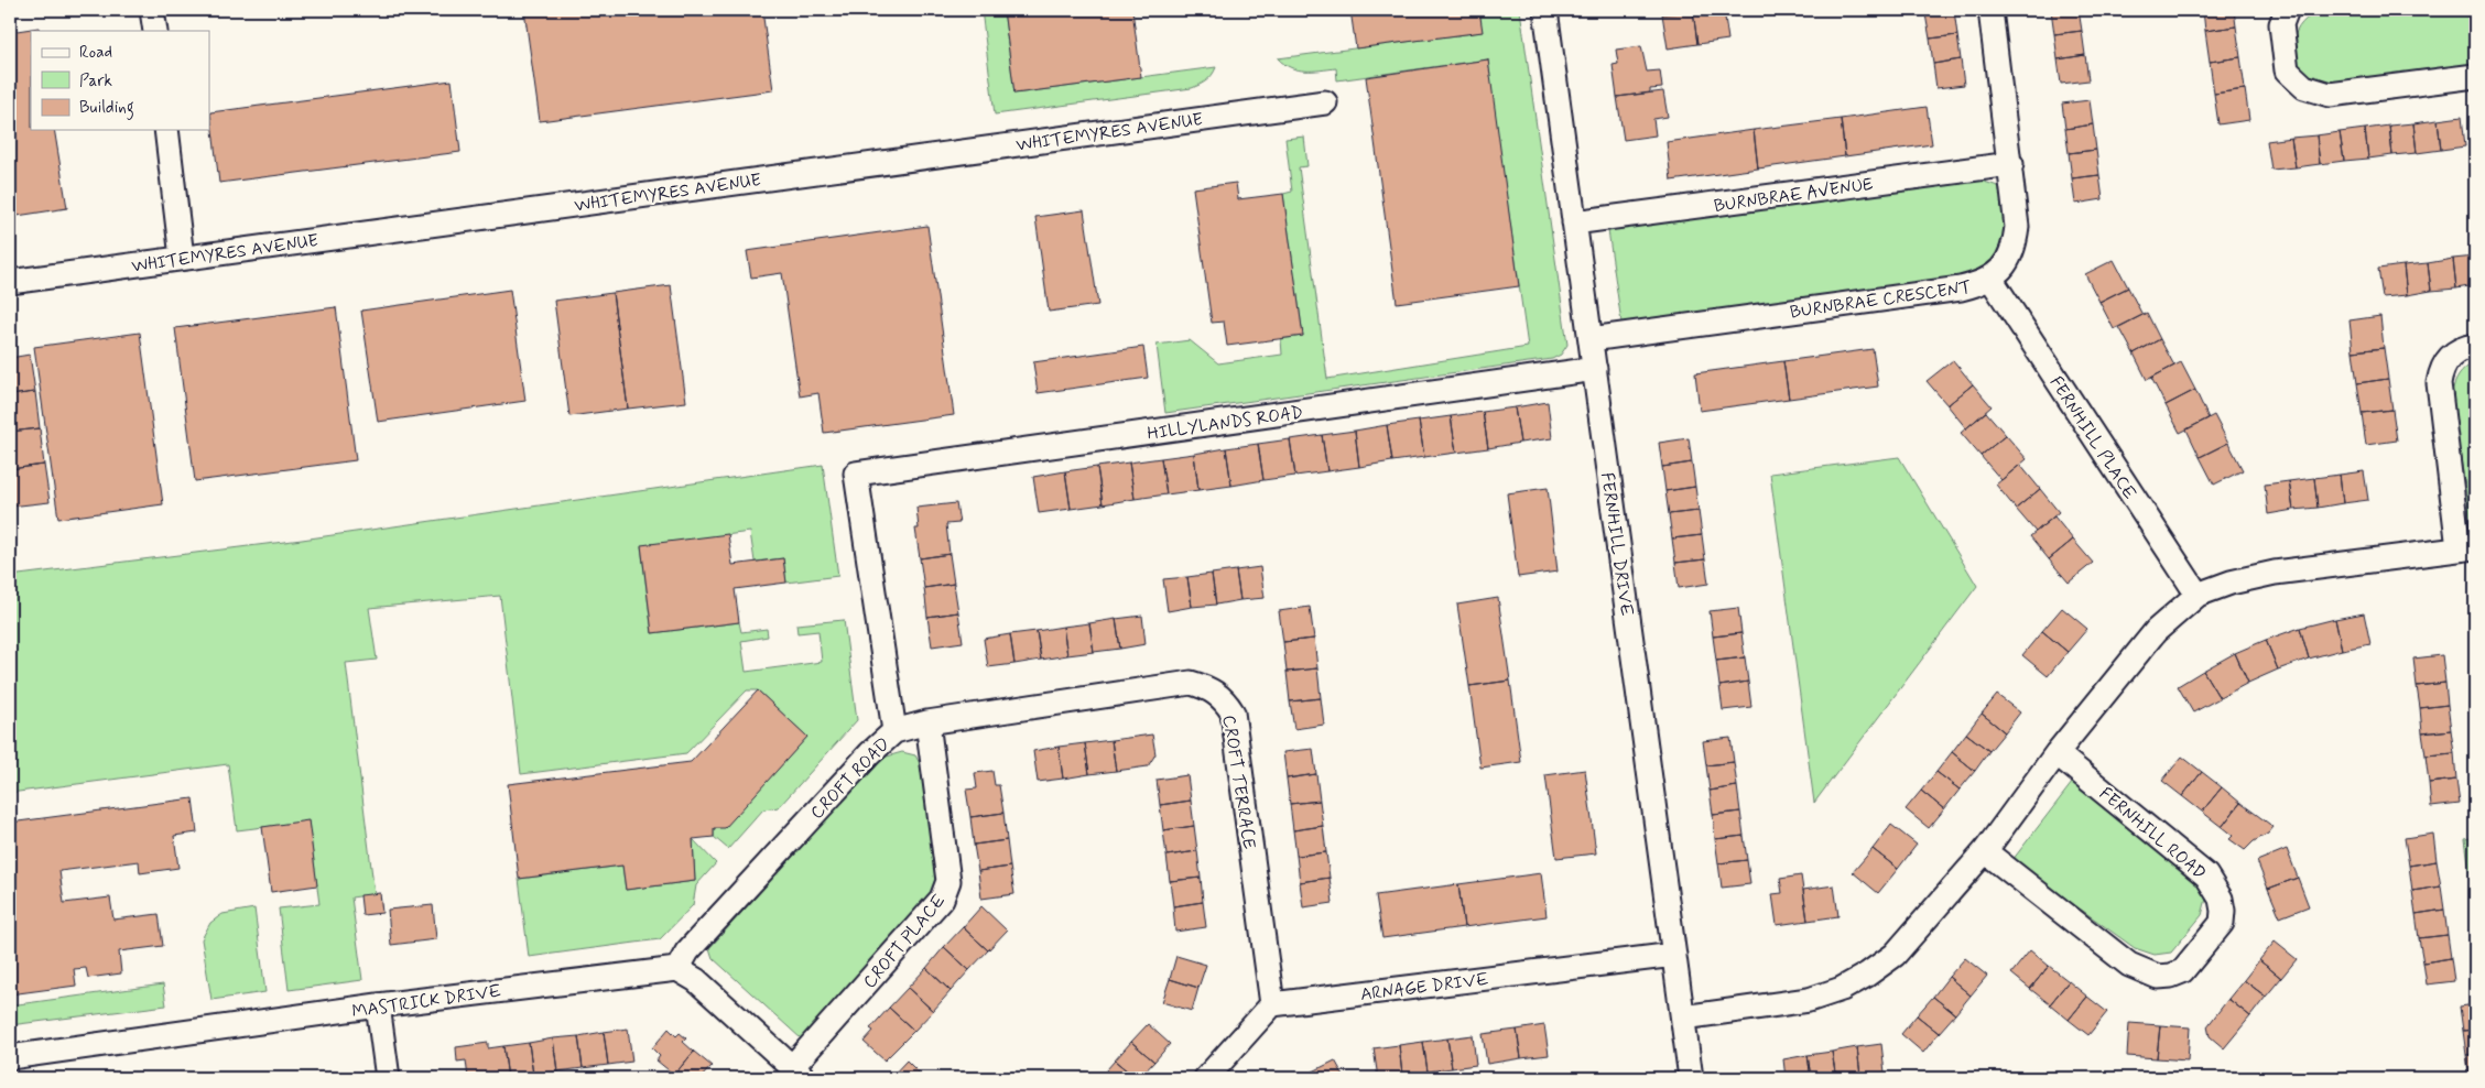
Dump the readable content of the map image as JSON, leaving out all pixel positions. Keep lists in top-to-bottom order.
{
  "streets": {
    "street": [
      "WHITEMYRES AVENUE",
      "BURNBRAE AVENUE",
      "BURNBRAE CRESCENT",
      "HILLYLANDS ROAD",
      "FERNHILL PLACE",
      "FERNHILL DRIVE",
      "CROFT ROAD",
      "CROFT TERRACE",
      "FERNHILL ROAD",
      "CROFT PLACE",
      "ARNAGE DRIVE",
      "MASTRICK DRIVE"
    ]
  },
  "crossings": [
    ["BURNBRAE AVENUE", "BURNBRAE CRESCENT"],
    ["BURNBRAE AVENUE", "FERNHILL DRIVE"],
    ["BURNBRAE CRESCENT", "FERNHILL PLACE"],
    ["BURNBRAE CRESCENT", "FERNHILL DRIVE"],
    ["HILLYLANDS ROAD", "FERNHILL DRIVE"],
    ["HILLYLANDS ROAD", "CROFT ROAD"],
    ["FERNHILL DRIVE", "ARNAGE DRIVE"],
    ["CROFT ROAD", "CROFT TERRACE"],
    ["CROFT ROAD", "MASTRICK DRIVE"],
    ["CROFT TERRACE", "CROFT PLACE"],
    ["CROFT TERRACE", "ARNAGE DRIVE"]
  ],
  "legend": ["Road", "Park", "Building"]
}
